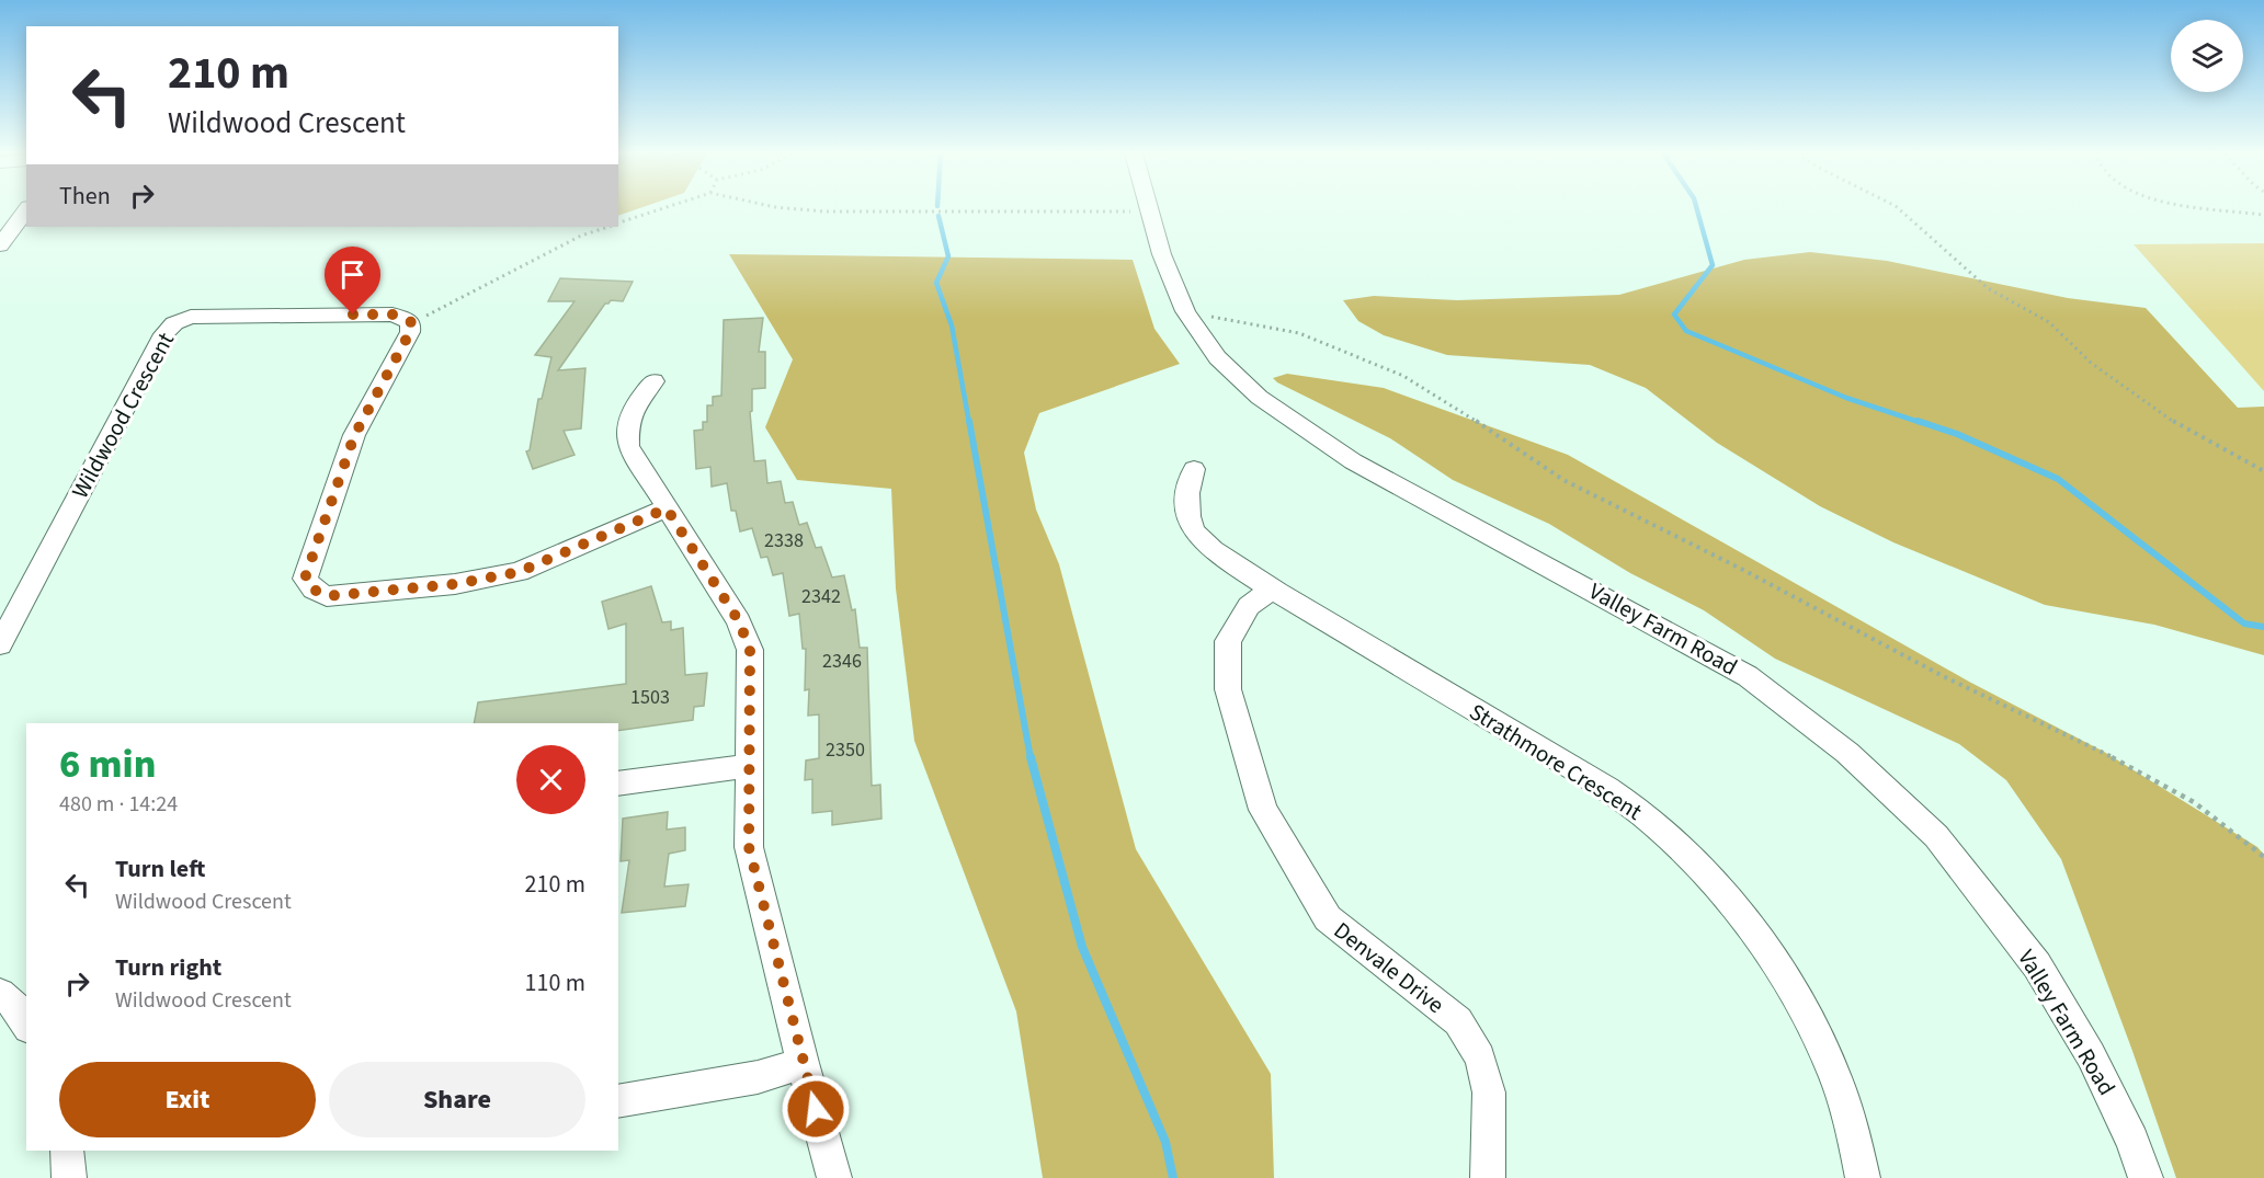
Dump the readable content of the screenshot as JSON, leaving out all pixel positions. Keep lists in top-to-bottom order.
{
  "streets": {
    "street": [
      "Wildwood Crescent",
      "Valley Farm Road",
      "Strathmore Crescent",
      "Denvale Drive"
    ]
  },
  "crossings": [
    ["Strathmore Crescent", "Denvale Drive"]
  ],
  "house_numbers": [
    "2338",
    "2342",
    "2346",
    "1503",
    "2350"
  ],
  "page": {
    "turn": ["210 m", "Wildwood Crescent"],
    "then": "Then",
    "heading": ["6 min", "480 m · 14:24"],
    "list": [
      {
        "name": "Turn left",
        "note": "Wildwood Crescent",
        "value": "210 m"
      },
      {
        "name": "Turn right",
        "note": "Wildwood Crescent",
        "value": "110 m"
      }
    ],
    "buttons": ["Exit", "Share"]
  }
}
